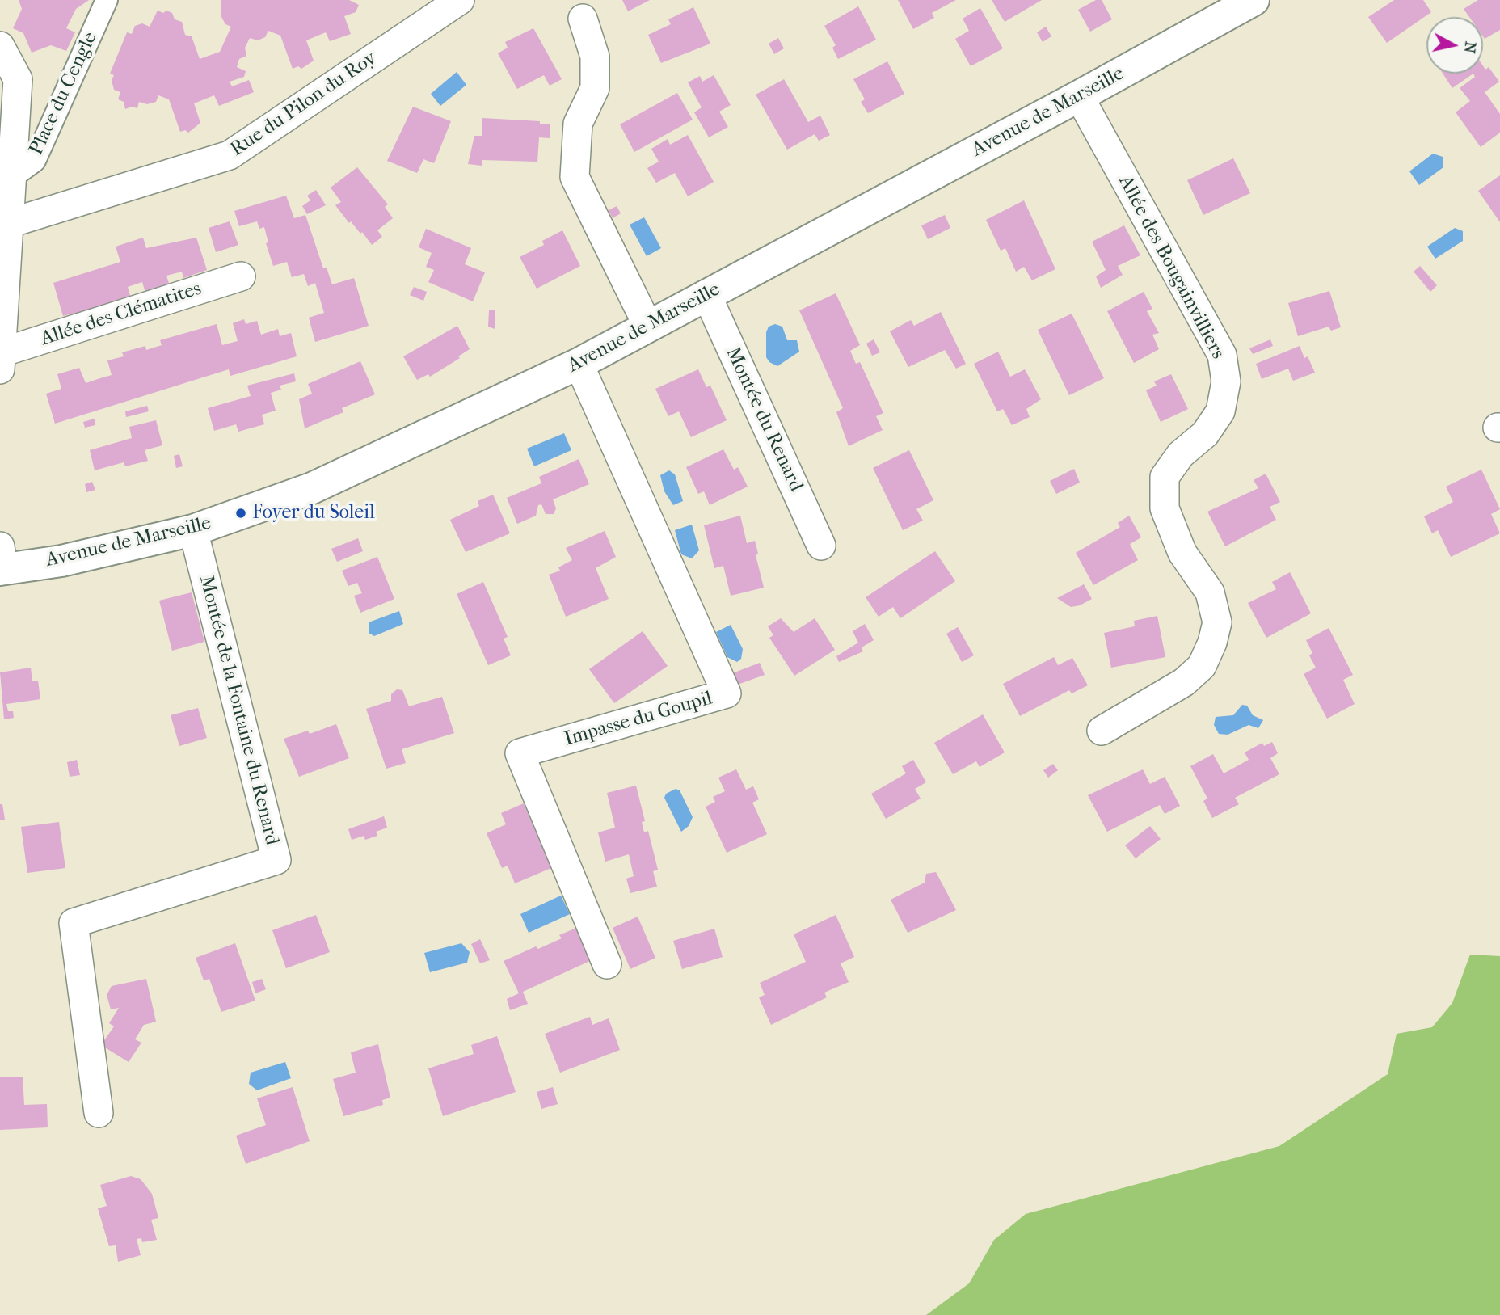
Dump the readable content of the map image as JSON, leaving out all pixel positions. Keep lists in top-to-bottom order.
{
  "streets": {
    "street": [
      "Place du Cengle",
      "Rue du Pilon du Roy",
      "Avenue de Marseille",
      "Allée des Bougainvilliers",
      "Allée des Clématites",
      "Montée du Renard",
      "Montée de la Fontaine du Renard",
      "Impasse du Goupil"
    ]
  },
  "crossings": [
    ["Avenue de Marseille", "Allée des Bougainvilliers"],
    ["Avenue de Marseille", "Montée du Renard"],
    ["Avenue de Marseille", "Montée de la Fontaine du Renard"],
    ["Avenue de Marseille", "Impasse du Goupil"]
  ],
  "places": ["Foyer du Soleil"],
  "north": "right"
}
